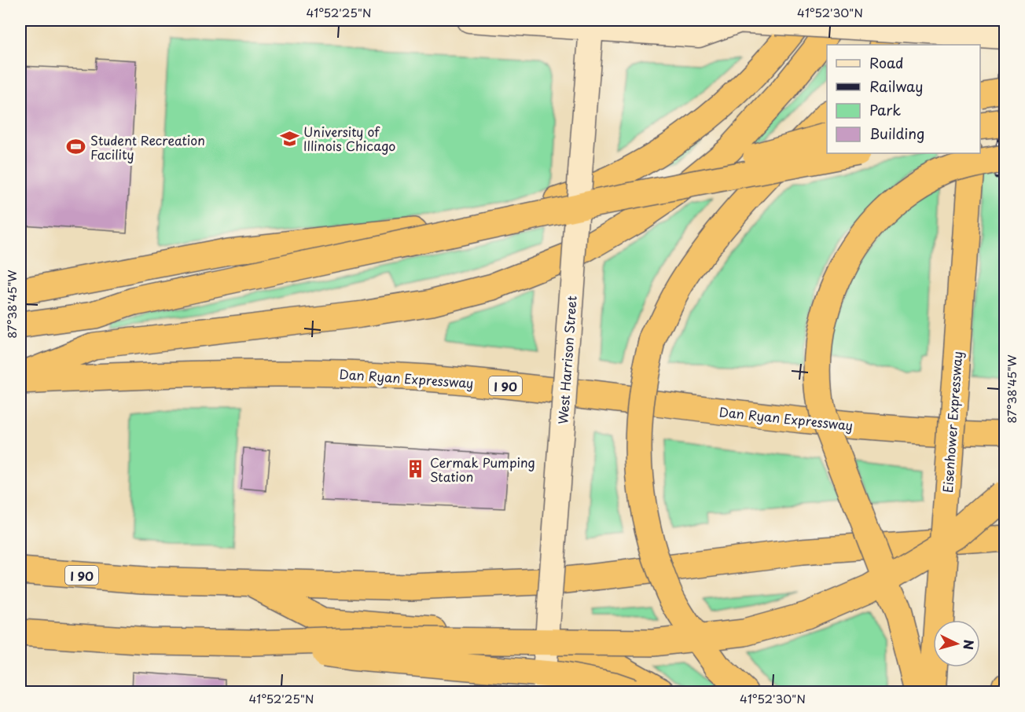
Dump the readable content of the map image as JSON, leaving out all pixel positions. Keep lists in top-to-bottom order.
{
  "streets": {
    "highway": ["Dan Ryan Expressway", "I 90", "Eisenhower Expressway"],
    "main road": ["West Harrison Street"]
  },
  "places": {
    "school or university": ["University of Illinois Chicago"],
    "sports": ["Student Recreation Facility"],
    "building": ["Cermak Pumping Station"]
  },
  "legend": [
    "Road",
    "Railway",
    "Park",
    "Building"
  ],
  "north": "right",
  "coordinates": ["41°52'25\"N", "41°52'30\"N", "87°38'45\"W"]
}
